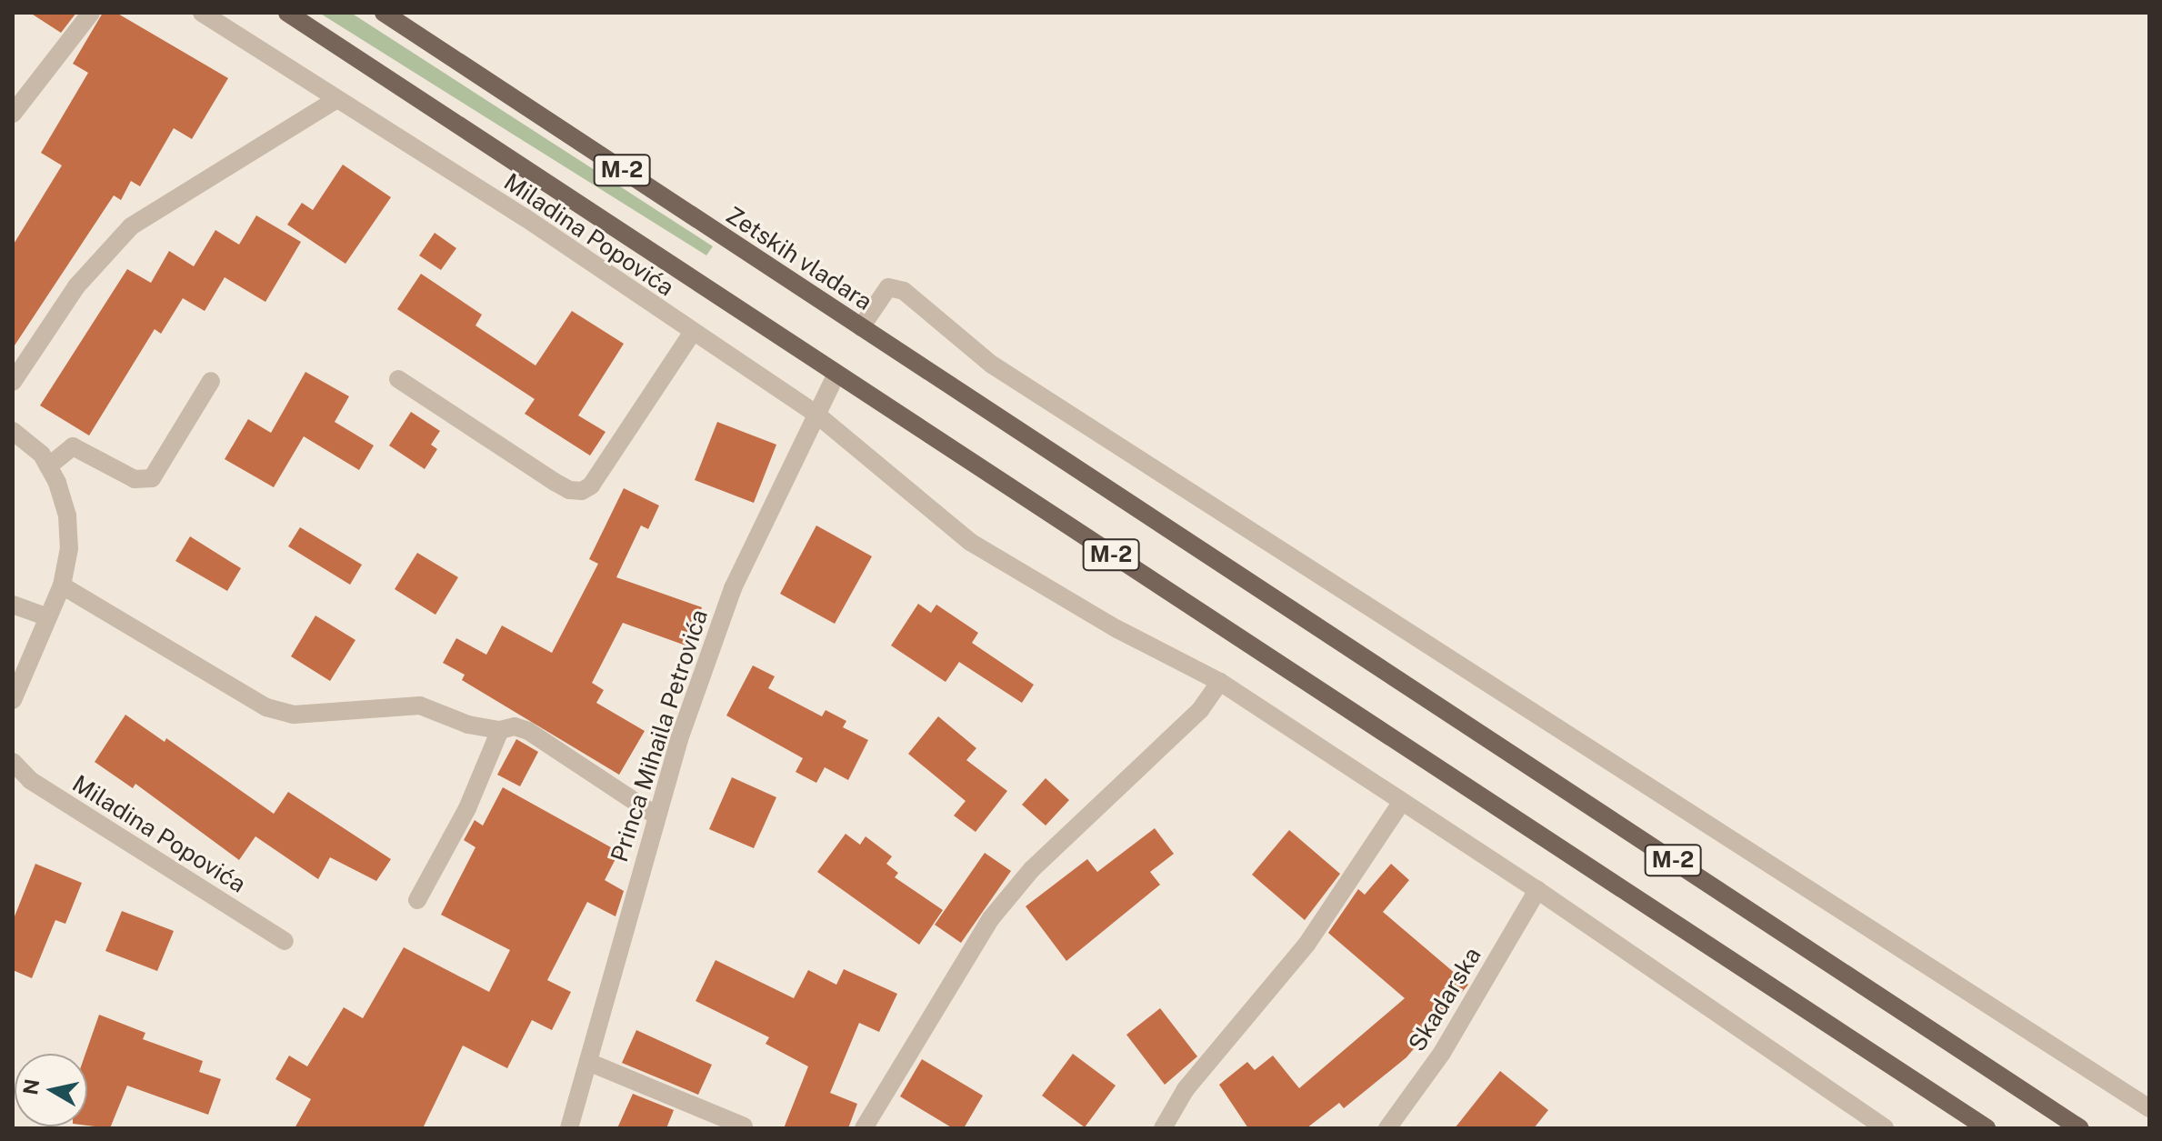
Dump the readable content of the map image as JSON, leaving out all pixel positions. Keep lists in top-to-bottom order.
{
  "streets": {
    "main road": ["M-2", "Zetskih vladara"],
    "street": ["Miladina Popovića", "Princa Mihaila Petrovića", "Skadarska"]
  },
  "crossings": [
    ["M-2", "Princa Mihaila Petrovića"],
    ["Miladina Popovića", "Princa Mihaila Petrovića"],
    ["Miladina Popovića", "Skadarska"]
  ],
  "north": "left"
}
